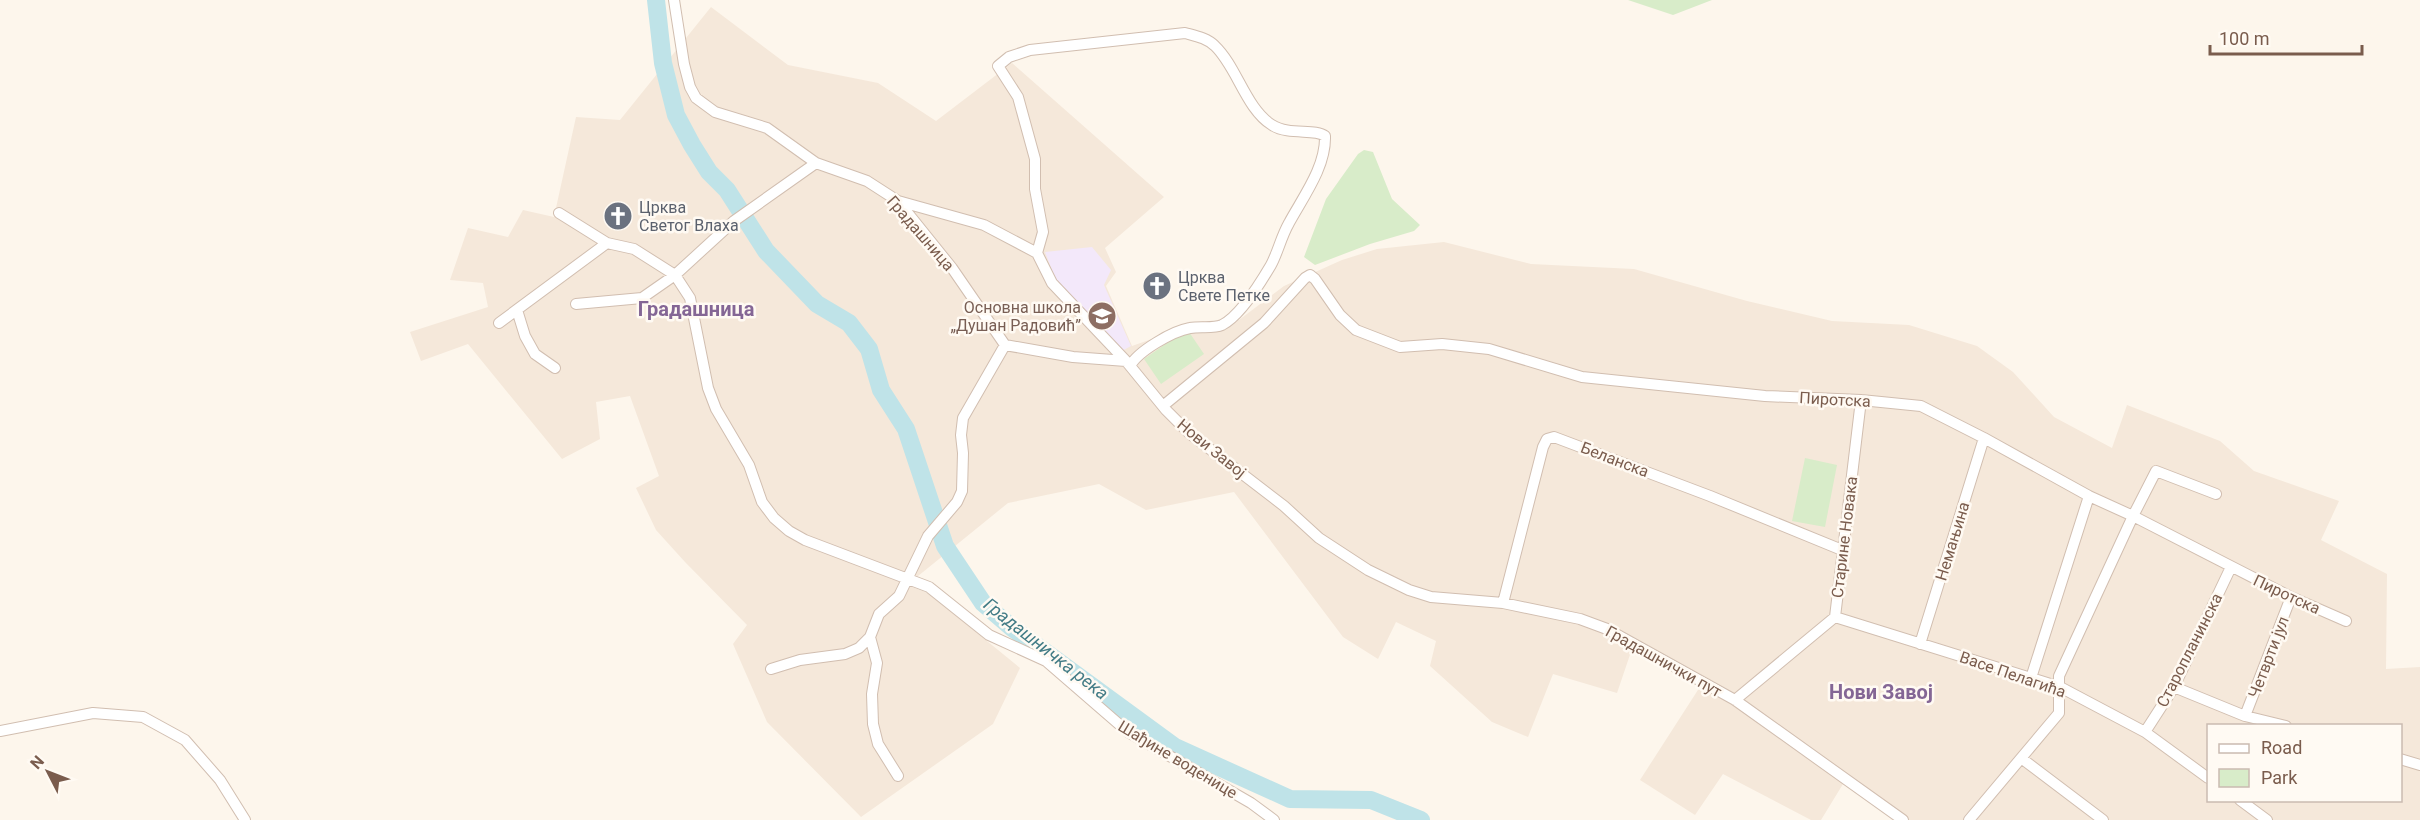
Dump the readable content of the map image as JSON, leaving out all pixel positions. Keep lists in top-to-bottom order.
{
  "streets": {
    "street": [
      "Градашница",
      "Пиротска",
      "Нови Завој",
      "Беланска",
      "Старине Новака",
      "Немањина",
      "Старопланинска",
      "Четврти јул",
      "Градашнички пут",
      "Васе Пелагића",
      "Шађине воденице"
    ]
  },
  "crossings": [
    ["Пиротска", "Нови Завој"],
    ["Пиротска", "Старине Новака"],
    ["Пиротска", "Немањина"],
    ["Пиротска", "Старопланинска"],
    ["Пиротска", "Четврти јул"],
    ["Нови Завој", "Градашнички пут"],
    ["Беланска", "Старине Новака"],
    ["Беланска", "Градашнички пут"],
    ["Старине Новака", "Градашнички пут"],
    ["Старине Новака", "Васе Пелагића"],
    ["Немањина", "Васе Пелагића"],
    ["Старопланинска", "Васе Пелагића"]
  ],
  "districts": ["Градашница", "Нови Завој"],
  "water": ["Градашничка река"],
  "places": {
    "church": ["Црква Светог Влаха", "Црква Свете Петке"],
    "school or university": ["Основна школа „Душан Радовић”"]
  },
  "legend": ["Road", "Park"],
  "scale_bar": "100 m",
  "north": "top left"
}
